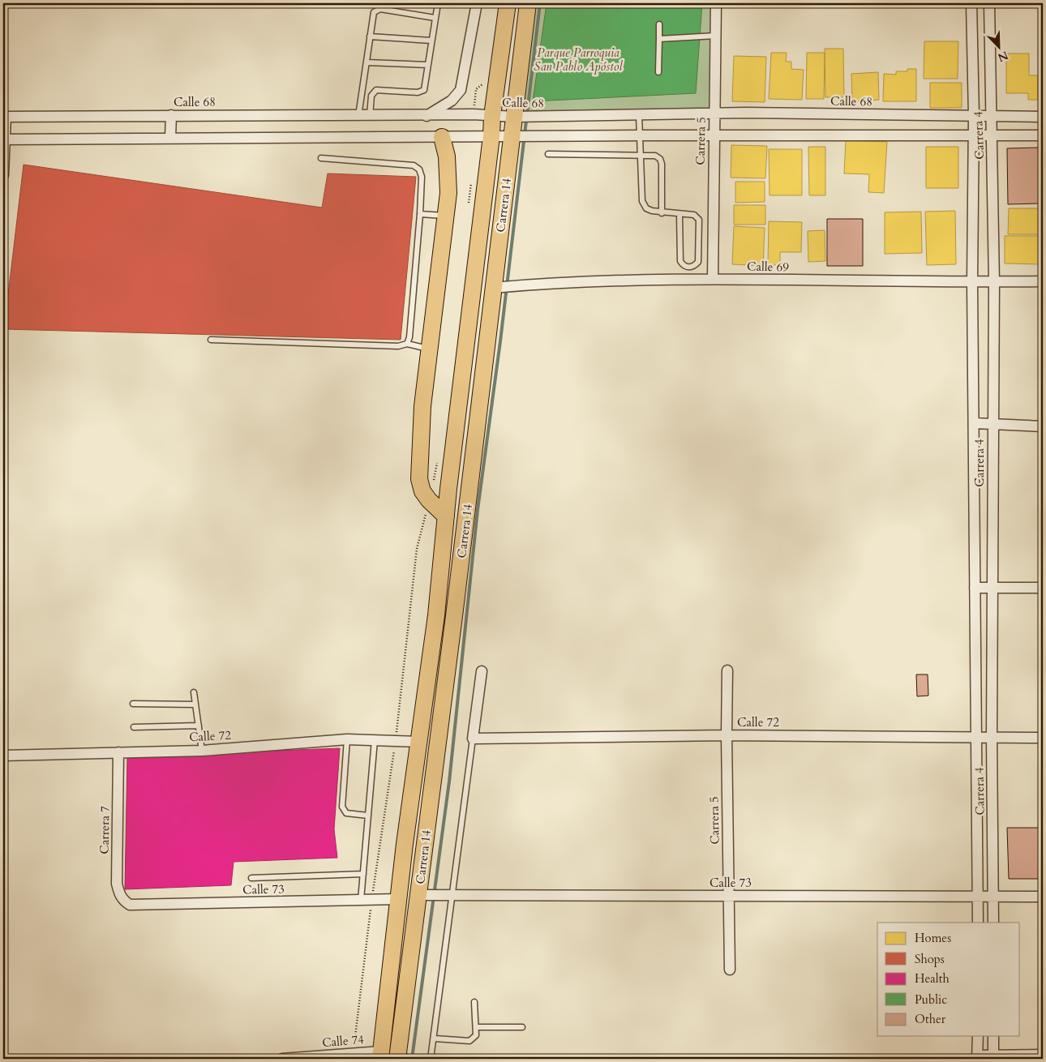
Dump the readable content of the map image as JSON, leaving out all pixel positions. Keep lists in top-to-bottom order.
{
  "streets": {
    "main road": ["Carrera 14"],
    "street": [
      "Calle 68",
      "Carrera 4",
      "Carrera 5",
      "Calle 69",
      "Calle 72",
      "Carrera 7",
      "Calle 73",
      "Calle 74"
    ]
  },
  "crossings": [
    ["Calle 68", "Carrera 4"],
    ["Calle 68", "Carrera 5"],
    ["Calle 68", "Carrera 14"],
    ["Carrera 4", "Calle 69"],
    ["Carrera 4", "Calle 72"],
    ["Carrera 4", "Calle 73"],
    ["Carrera 5", "Calle 69"],
    ["Carrera 5", "Calle 72"],
    ["Carrera 5", "Calle 73"],
    ["Carrera 14", "Calle 69"],
    ["Carrera 14", "Calle 72"],
    ["Carrera 14", "Calle 73"],
    ["Carrera 14", "Calle 74"],
    ["Calle 72", "Carrera 7"],
    ["Carrera 7", "Calle 73"]
  ],
  "parks": ["Parque Parroquia San Pablo Apóstol"],
  "legend": [
    "Homes",
    "Shops",
    "Health",
    "Public",
    "Other"
  ],
  "north": "bottom right"
}
